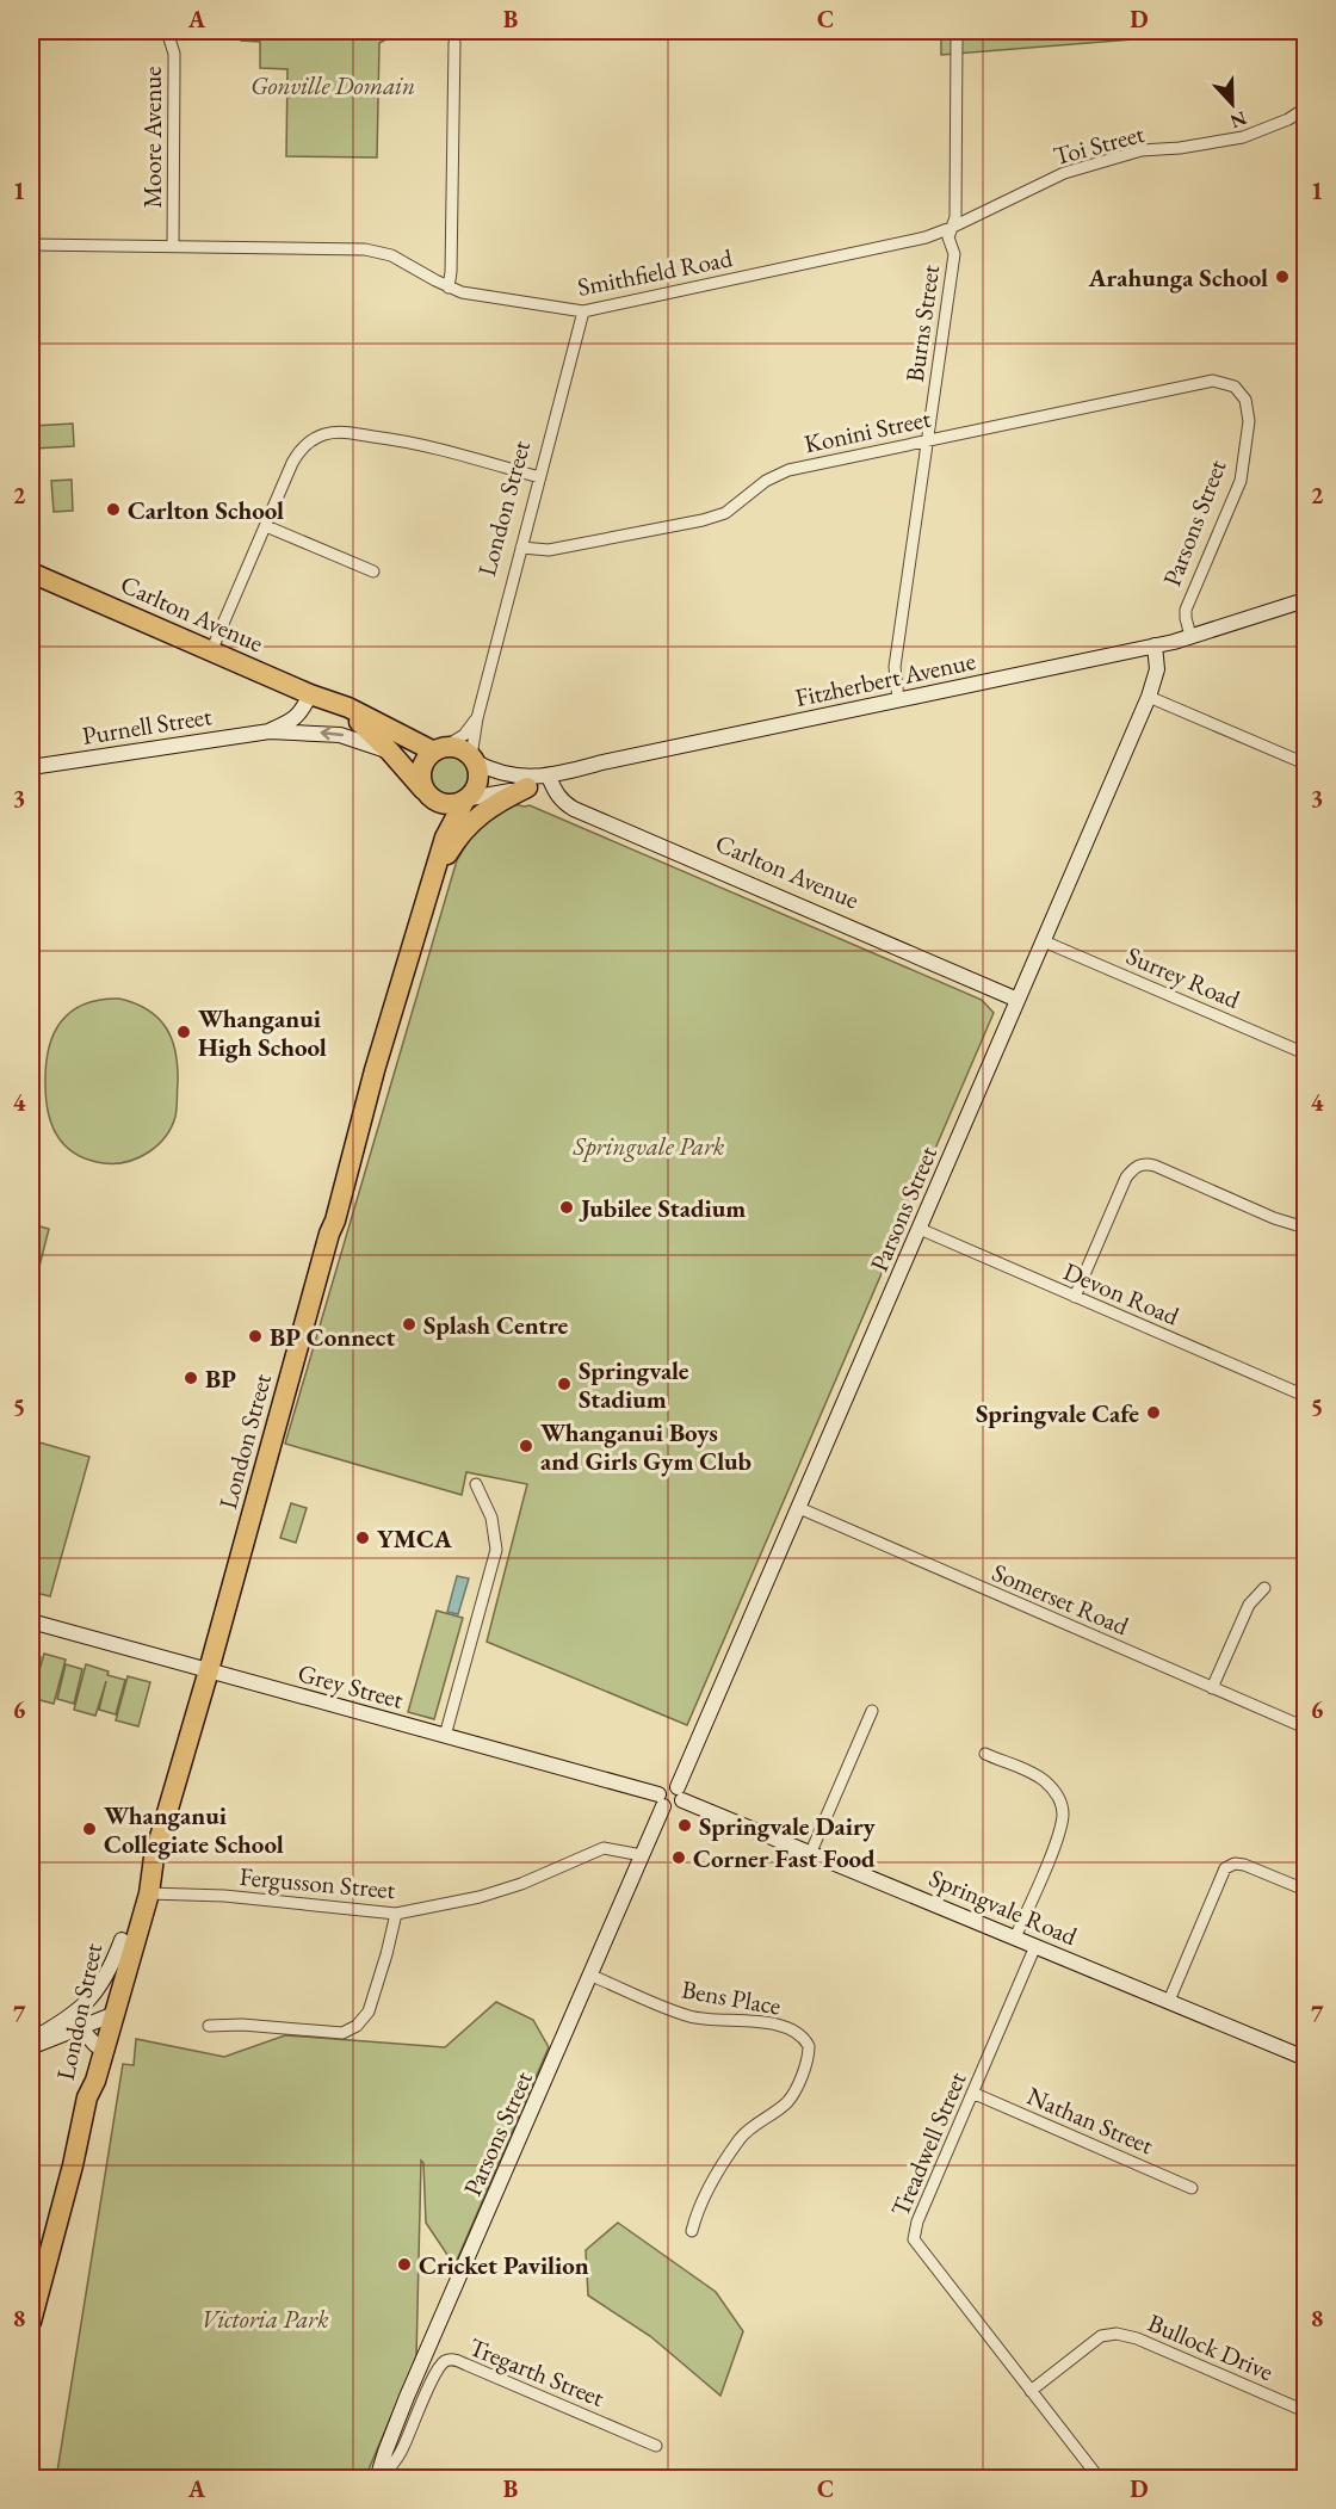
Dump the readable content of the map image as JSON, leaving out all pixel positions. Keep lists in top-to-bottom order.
{
  "streets": {
    "highway": ["London Street", "Carlton Avenue"],
    "main road": [
      "Parsons Street",
      "Fitzherbert Avenue",
      "Purnell Street",
      "Grey Street",
      "Springvale Road"
    ],
    "street": [
      "Moore Avenue",
      "Toi Street",
      "Smithfield Road",
      "Burns Street",
      "Konini Street",
      "Surrey Road",
      "Devon Road",
      "Somerset Road",
      "Fergusson Street",
      "Bens Place",
      "Nathan Street",
      "Treadwell Street",
      "Bullock Drive",
      "Tregarth Street"
    ]
  },
  "crossings": [
    ["Moore Avenue", "Smithfield Road"],
    ["Toi Street", "Smithfield Road"],
    ["Toi Street", "Burns Street"],
    ["Smithfield Road", "Burns Street"],
    ["Smithfield Road", "London Street"],
    ["Burns Street", "Konini Street"],
    ["Burns Street", "Fitzherbert Avenue"],
    ["Konini Street", "London Street"],
    ["Konini Street", "Parsons Street"],
    ["London Street", "Carlton Avenue"],
    ["London Street", "Fitzherbert Avenue"],
    ["London Street", "Grey Street"],
    ["London Street", "Fergusson Street"],
    ["Parsons Street", "Carlton Avenue"],
    ["Parsons Street", "Fitzherbert Avenue"],
    ["Parsons Street", "Surrey Road"],
    ["Parsons Street", "Devon Road"],
    ["Parsons Street", "Somerset Road"],
    ["Parsons Street", "Grey Street"],
    ["Parsons Street", "Fergusson Street"],
    ["Parsons Street", "Springvale Road"],
    ["Parsons Street", "Bens Place"],
    ["Parsons Street", "Tregarth Street"],
    ["Carlton Avenue", "Fitzherbert Avenue"],
    ["Carlton Avenue", "Purnell Street"],
    ["Springvale Road", "Treadwell Street"],
    ["Nathan Street", "Treadwell Street"],
    ["Treadwell Street", "Bullock Drive"]
  ],
  "parks": ["Gonville Domain", "Springvale Park", "Victoria Park"],
  "places": [
    "Arahunga School",
    "Carlton School",
    "Whanganui High School",
    "Jubilee Stadium",
    "Splash Centre",
    "BP Connect",
    "BP",
    "Springvale Stadium",
    "Springvale Cafe",
    "Whanganui Boys and Girls Gym Club",
    "YMCA",
    "Springvale Dairy",
    "Whanganui Collegiate School",
    "Corner Fast Food",
    "Cricket Pavilion"
  ],
  "north": "bottom",
  "grid": {
    "columns": [
      "A",
      "B",
      "C",
      "D"
    ],
    "rows": [
      "1",
      "2",
      "3",
      "4",
      "5",
      "6",
      "7",
      "8"
    ]
  }
}
